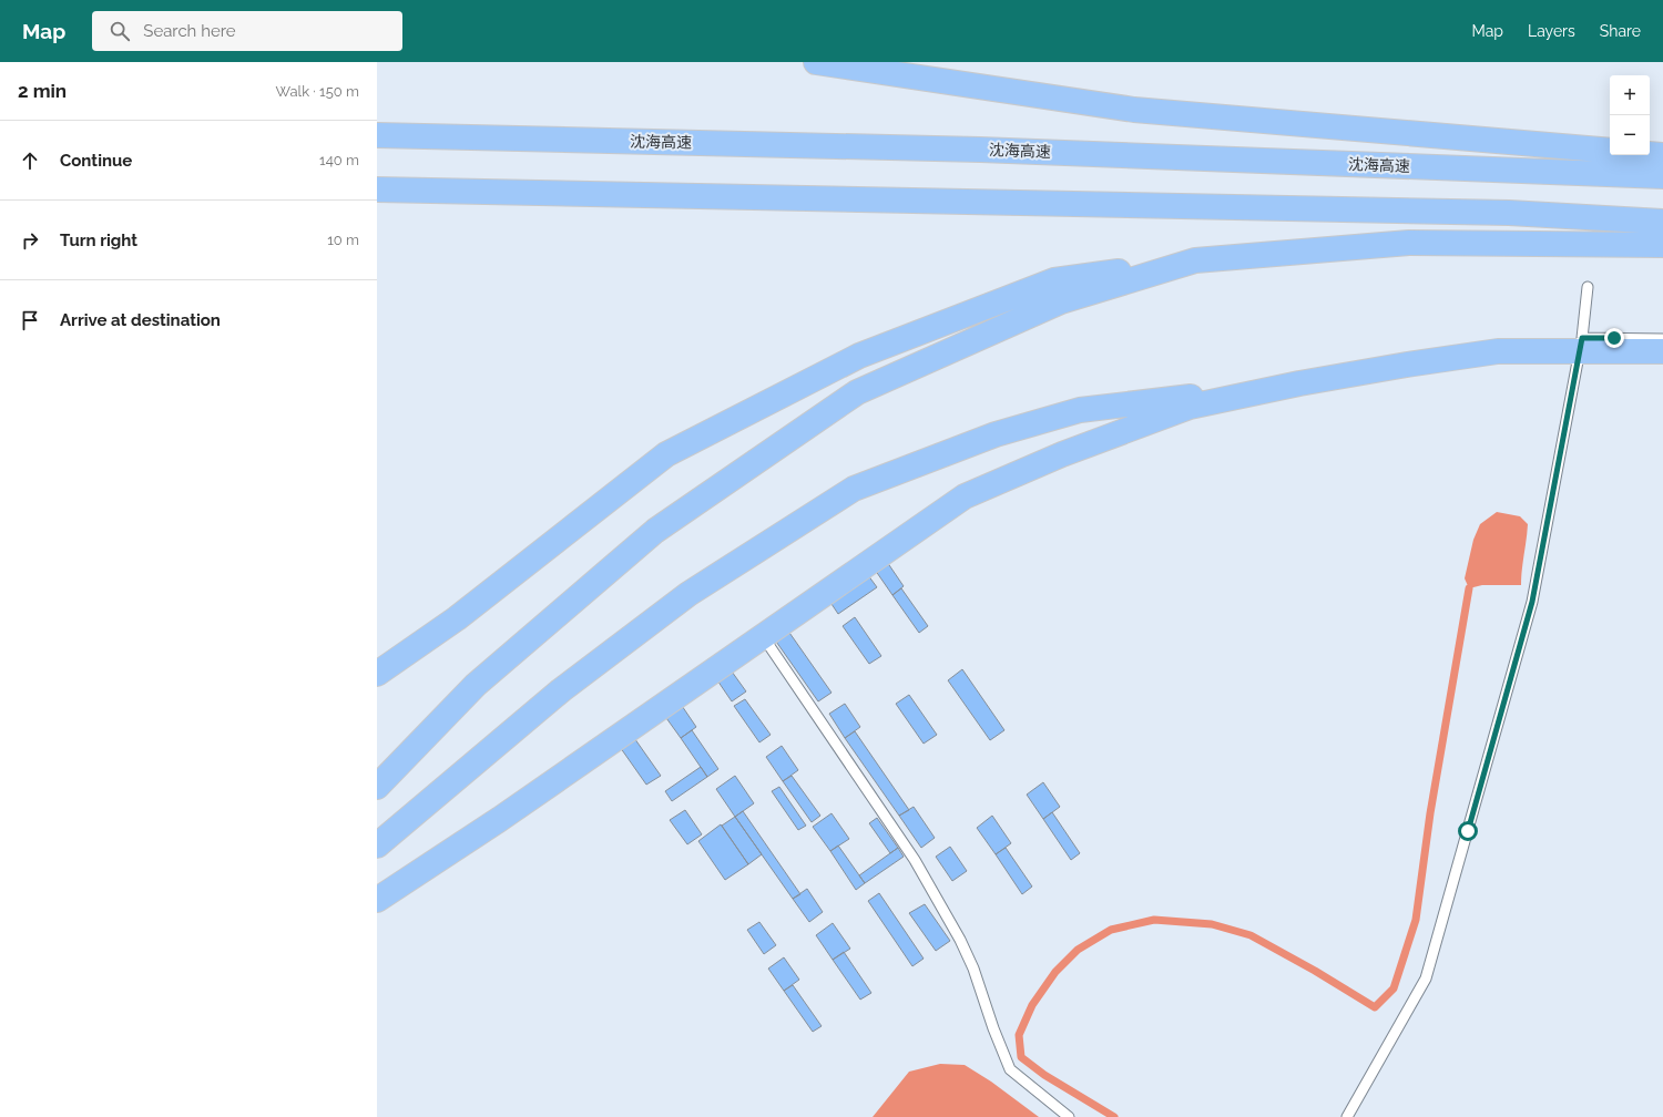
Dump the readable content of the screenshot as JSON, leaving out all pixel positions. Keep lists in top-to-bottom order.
{
  "streets": {
    "highway": ["沈海高速"]
  },
  "page": {
    "header": "Map",
    "search": "Search here",
    "nav": ["Map", "Layers", "Share"],
    "heading": ["2 min", "Walk · 150 m"],
    "map_buttons": ["+", "−"],
    "list": [
      ["Continue", "140 m"],
      ["Turn right", "10 m"],
      "Arrive at destination"
    ]
  }
}
